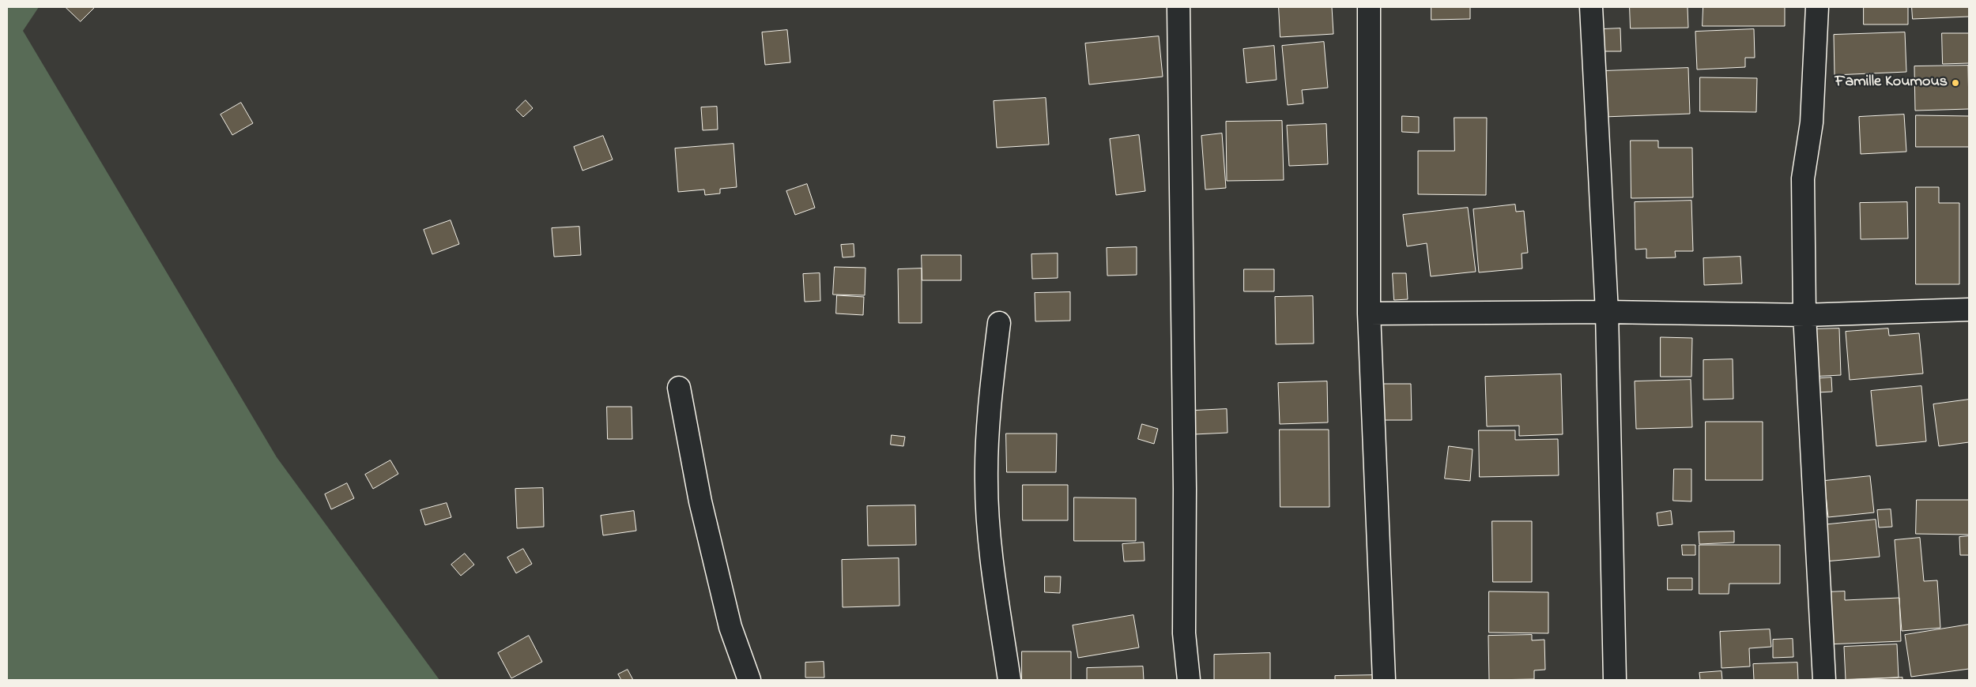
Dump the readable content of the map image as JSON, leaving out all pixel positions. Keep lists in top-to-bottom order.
{
  "places": ["Famille Koumous"]
}
